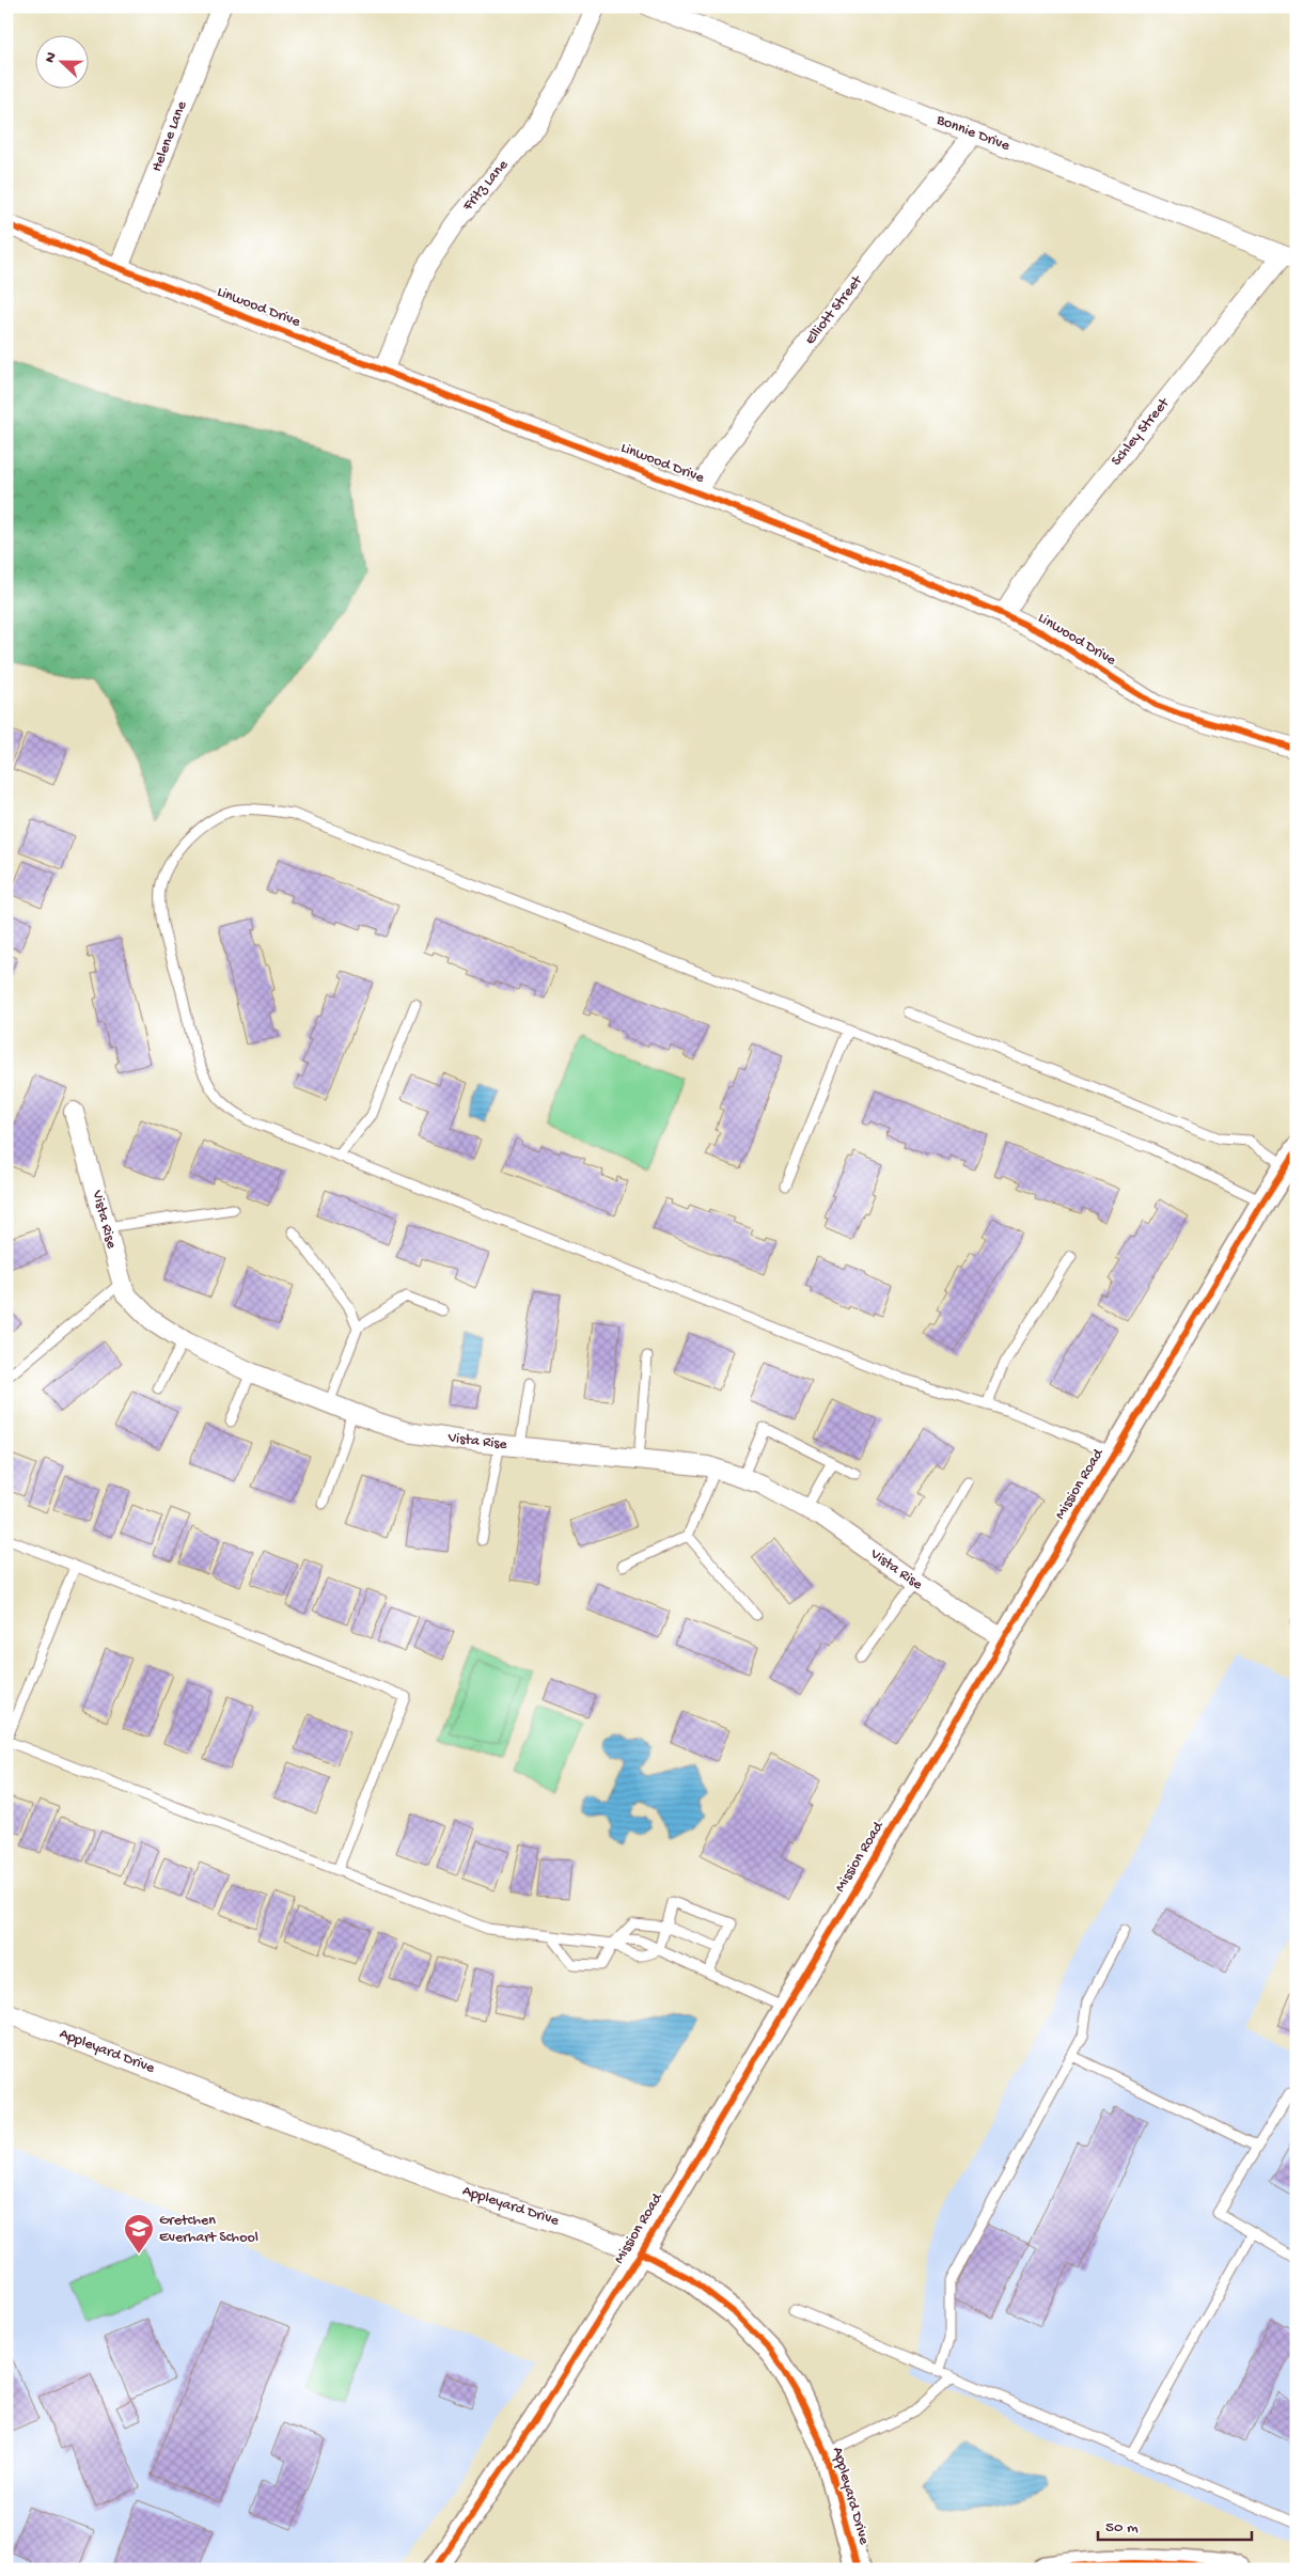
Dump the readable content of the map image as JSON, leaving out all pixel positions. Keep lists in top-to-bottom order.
{
  "streets": {
    "street": [
      "Bonnie Drive",
      "Helene Lane",
      "Fritz Lane",
      "Linwood Drive",
      "Elliott Street",
      "Schley Street",
      "Vista Rise",
      "Mission Road",
      "Appleyard Drive"
    ]
  },
  "crossings": [
    ["Bonnie Drive", "Elliott Street"],
    ["Bonnie Drive", "Schley Street"],
    ["Helene Lane", "Linwood Drive"],
    ["Fritz Lane", "Linwood Drive"],
    ["Linwood Drive", "Elliott Street"],
    ["Linwood Drive", "Schley Street"],
    ["Vista Rise", "Mission Road"],
    ["Mission Road", "Appleyard Drive"]
  ],
  "places": {
    "school or university": ["Gretchen Everhart School"]
  },
  "scale_bar": "50 m",
  "north": "left"
}
